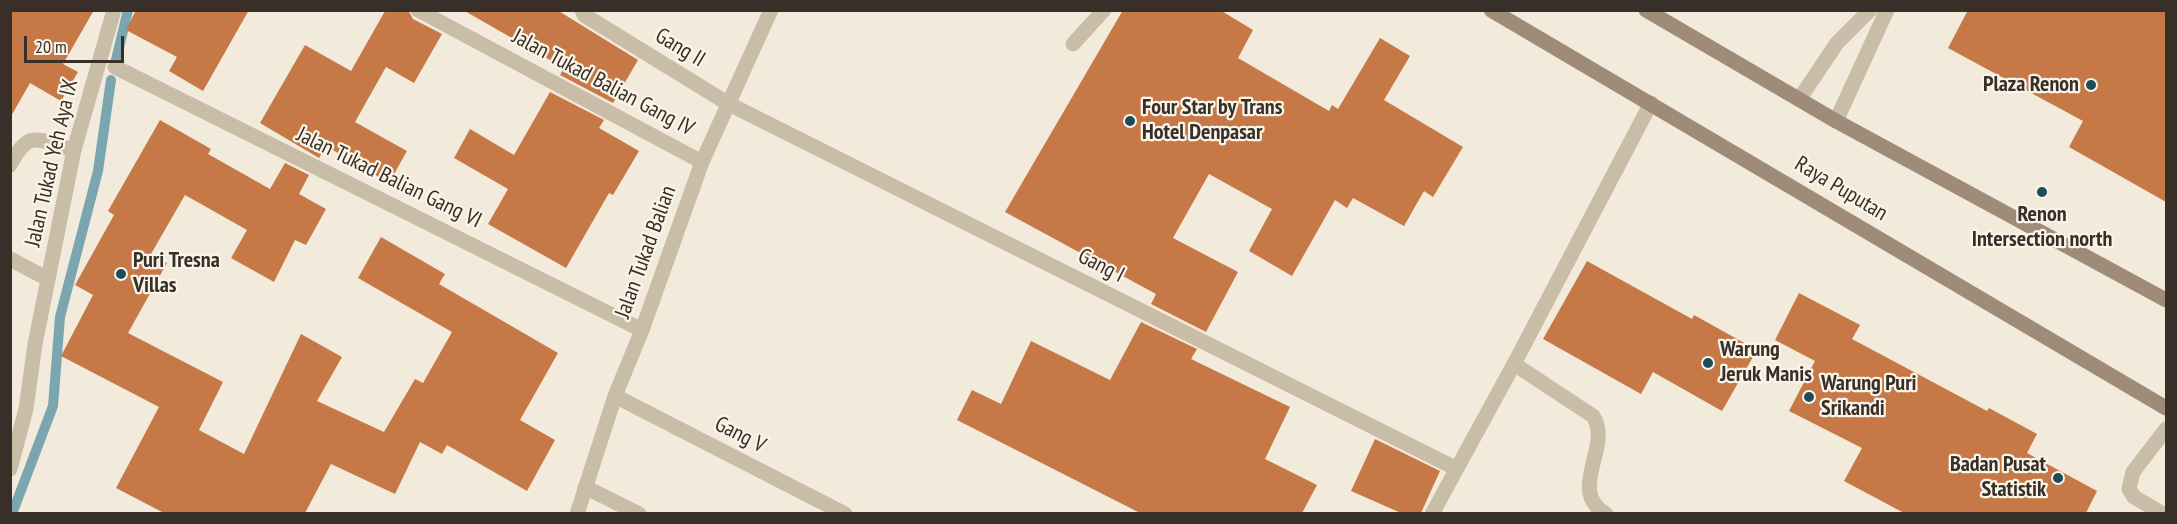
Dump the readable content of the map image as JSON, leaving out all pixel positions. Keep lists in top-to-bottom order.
{
  "streets": {
    "main road": ["Raya Puputan"],
    "street": [
      "Gang II",
      "Jalan Tukad Balian Gang IV",
      "Jalan Tukad Yeh Aya IX",
      "Jalan Tukad Balian Gang VI",
      "Jalan Tukad Balian",
      "Gang I",
      "Gang V"
    ]
  },
  "crossings": [
    ["Gang II", "Jalan Tukad Balian"],
    ["Gang II", "Gang I"],
    ["Jalan Tukad Balian Gang IV", "Jalan Tukad Balian"],
    ["Jalan Tukad Balian Gang VI", "Jalan Tukad Balian"],
    ["Jalan Tukad Balian", "Gang I"],
    ["Jalan Tukad Balian", "Gang V"]
  ],
  "places": [
    "Plaza Renon",
    "Four Star by Trans Hotel Denpasar",
    "Renon Intersection north",
    "Puri Tresna Villas",
    "Warung Jeruk Manis",
    "Warung Puri Srikandi",
    "Badan Pusat Statistik"
  ],
  "scale_bar": "20 m"
}
